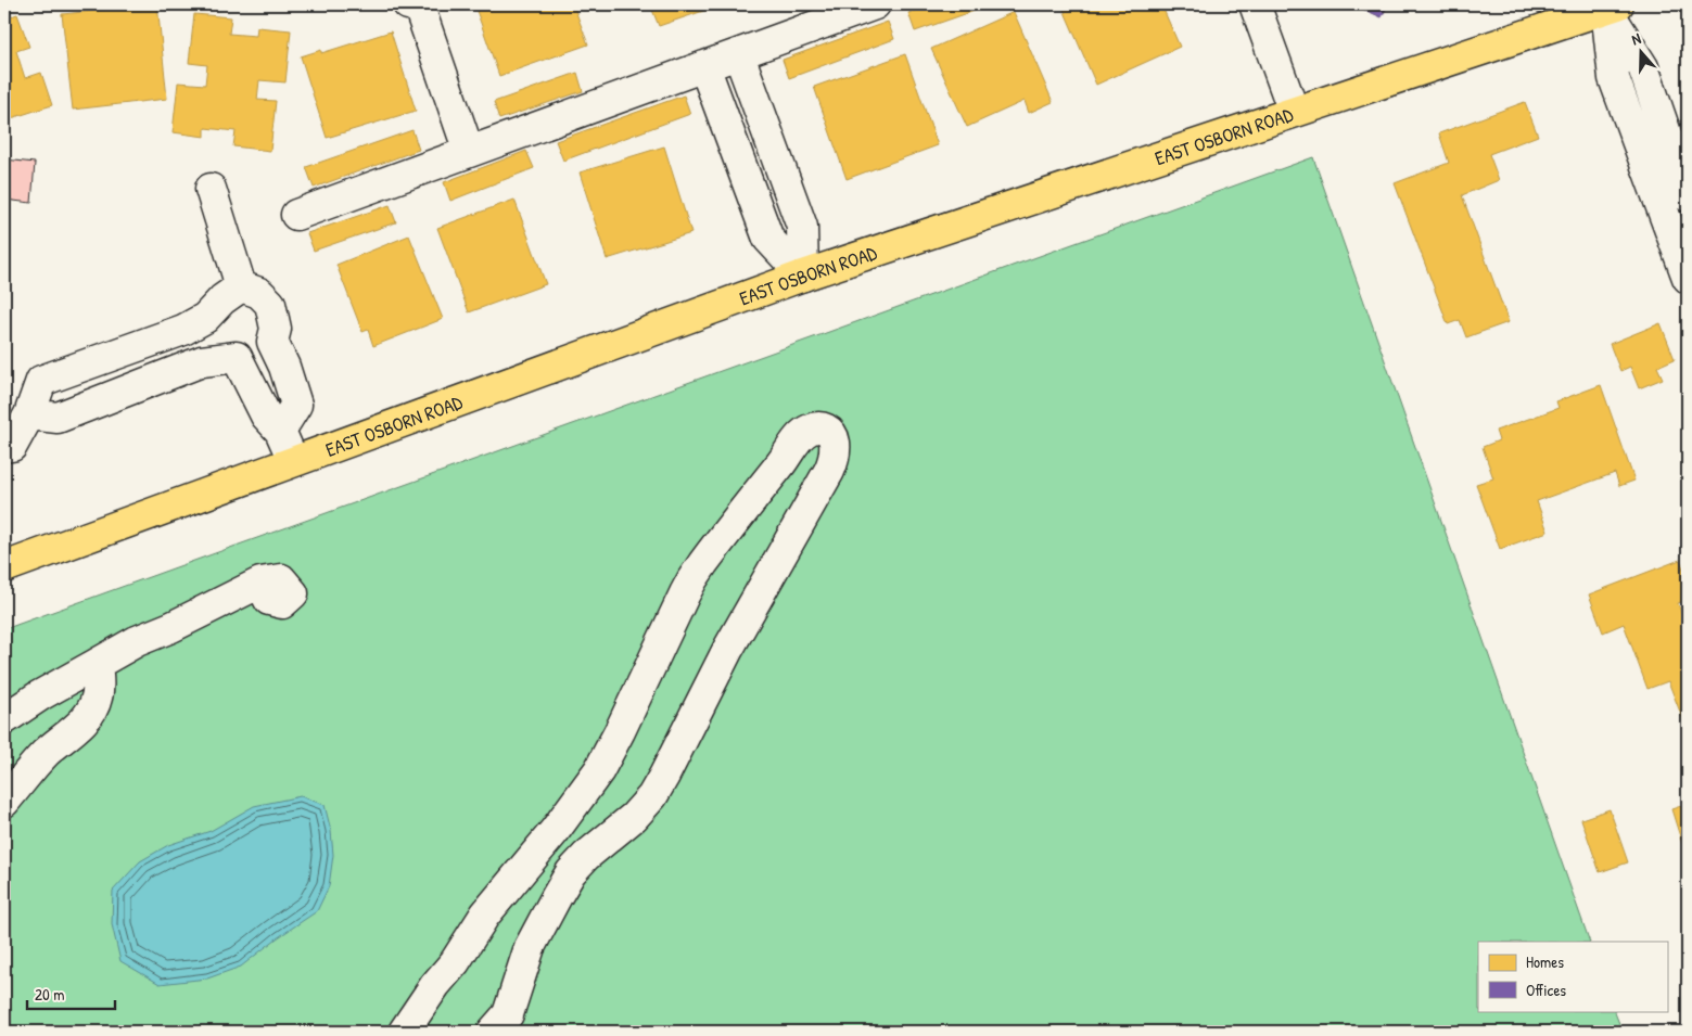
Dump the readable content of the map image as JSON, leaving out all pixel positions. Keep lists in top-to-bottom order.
{
  "streets": {
    "main road": ["EAST OSBORN ROAD"]
  },
  "legend": ["Homes", "Offices"],
  "scale_bar": "20 m",
  "north": "top"
}
